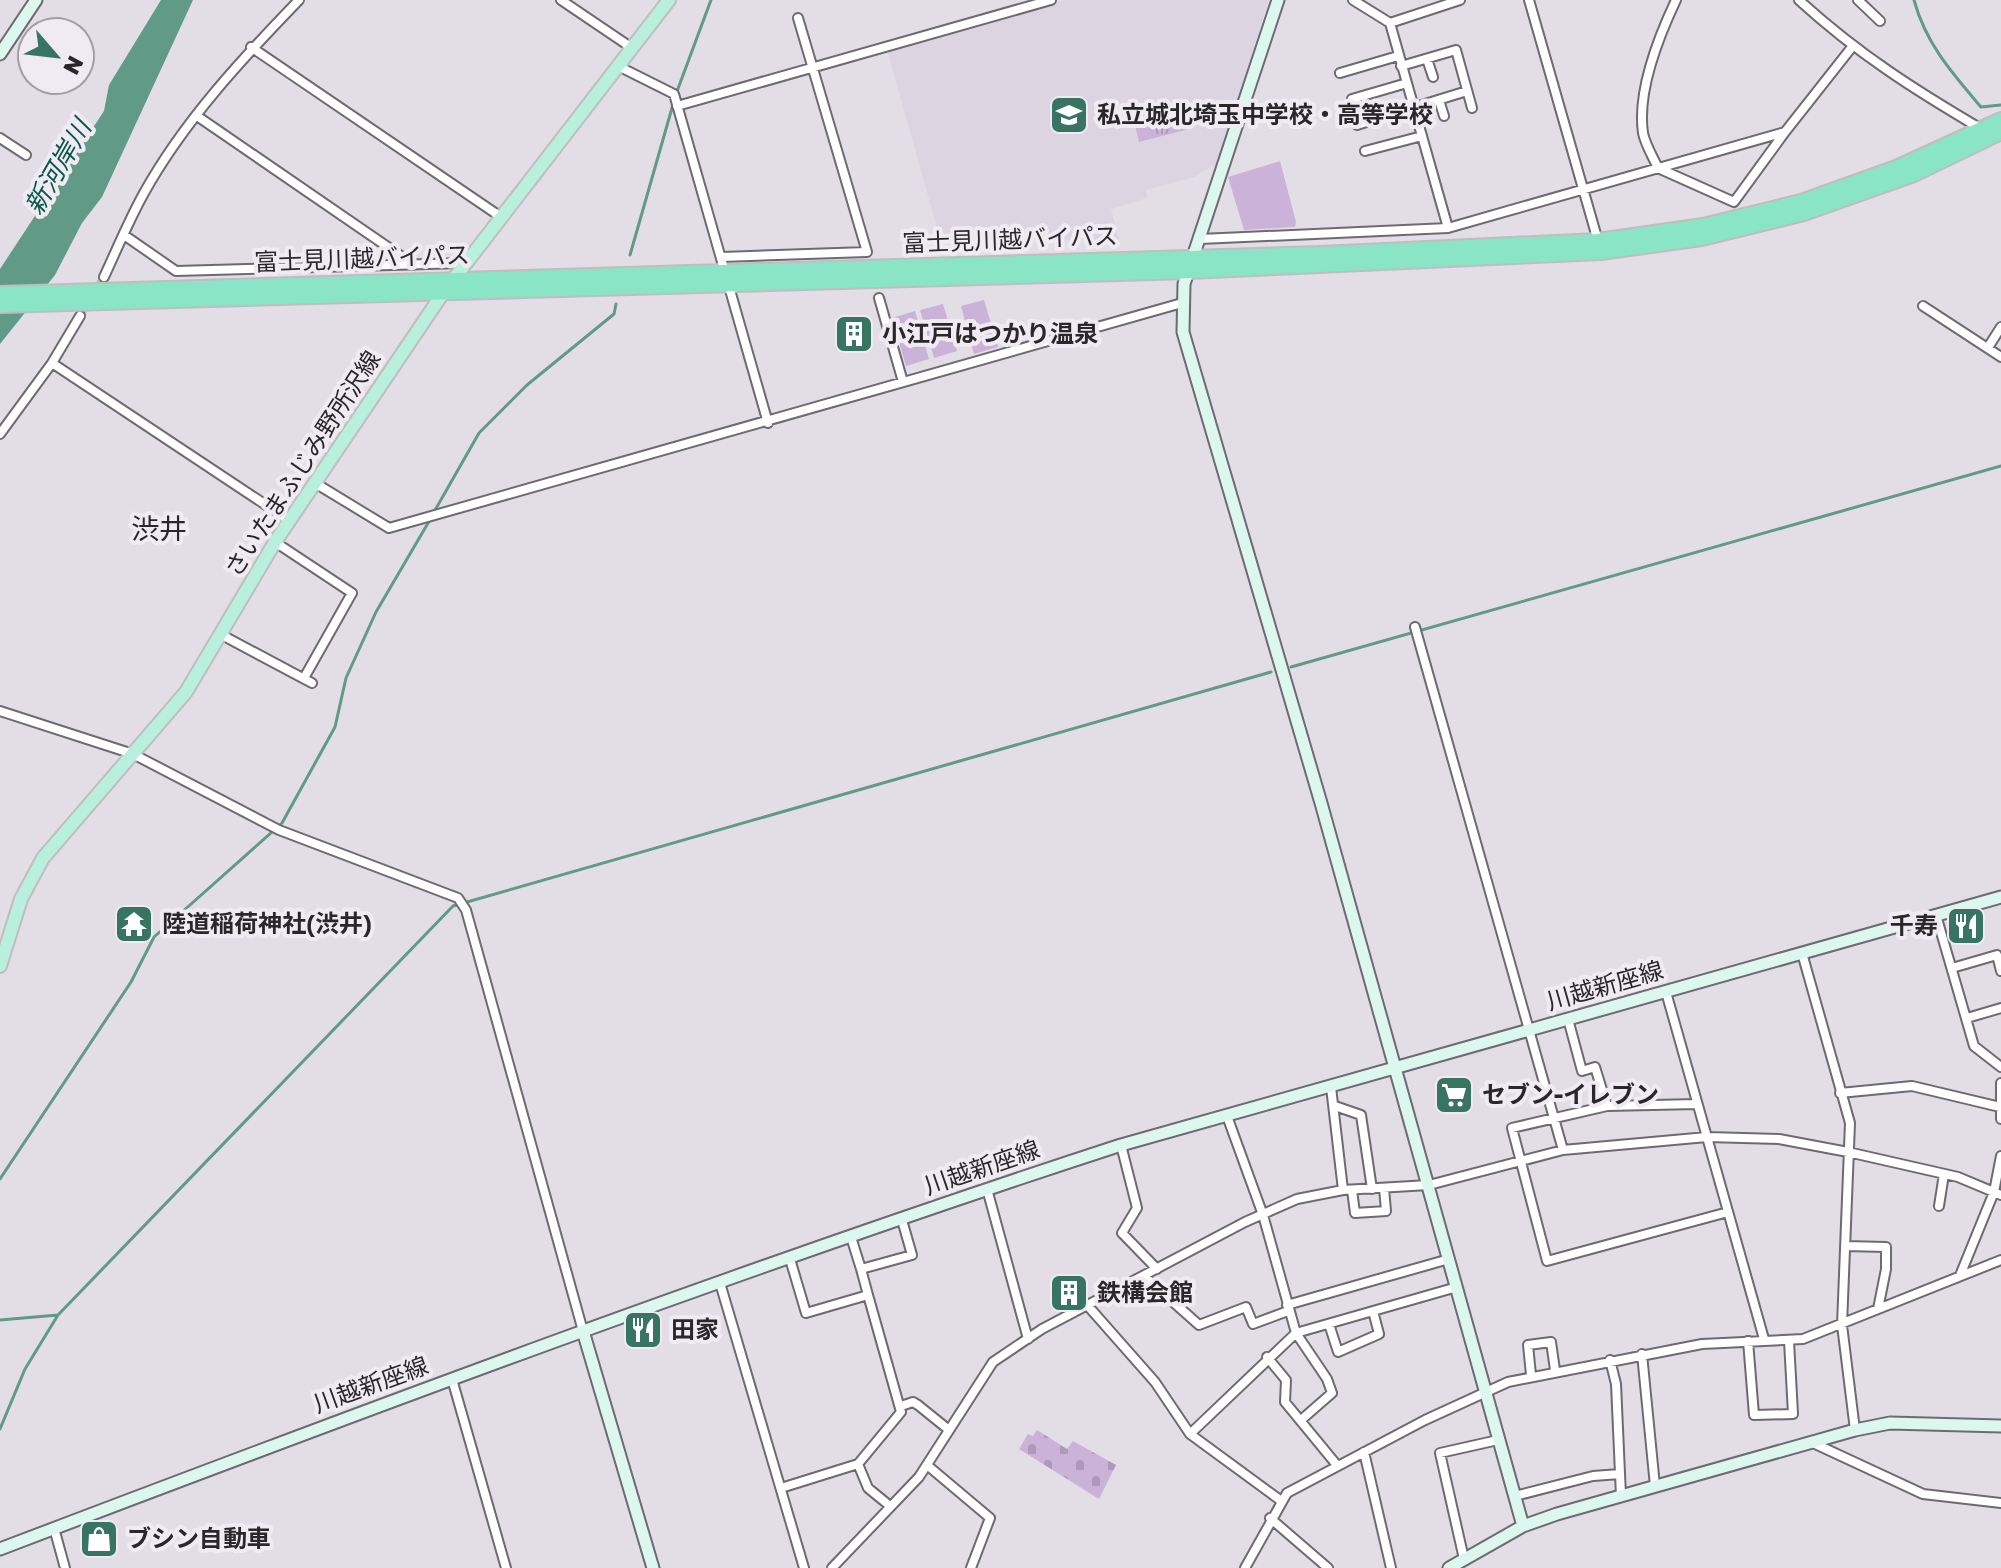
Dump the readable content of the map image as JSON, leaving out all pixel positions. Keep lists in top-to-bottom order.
{
  "streets": {
    "highway": ["富士見川越バイパス"],
    "main road": ["さいたまふじみ野所沢線"],
    "street": ["川越新座線"]
  },
  "crossings": [
    ["富士見川越バイパス", "さいたまふじみ野所沢線"]
  ],
  "districts": ["渋井"],
  "water": ["新河岸川"],
  "places": {
    "school or university": ["私立城北埼玉中学校・高等学校"],
    "building": ["小江戸はつかり温泉", "鉄構会館"],
    "temple": ["陸道稲荷神社(渋井)"],
    "restaurant": ["千寿", "田家"],
    "supermarket": ["セブン-イレブン"],
    "shop": ["ブシン自動車"]
  },
  "north": "bottom right"
}
